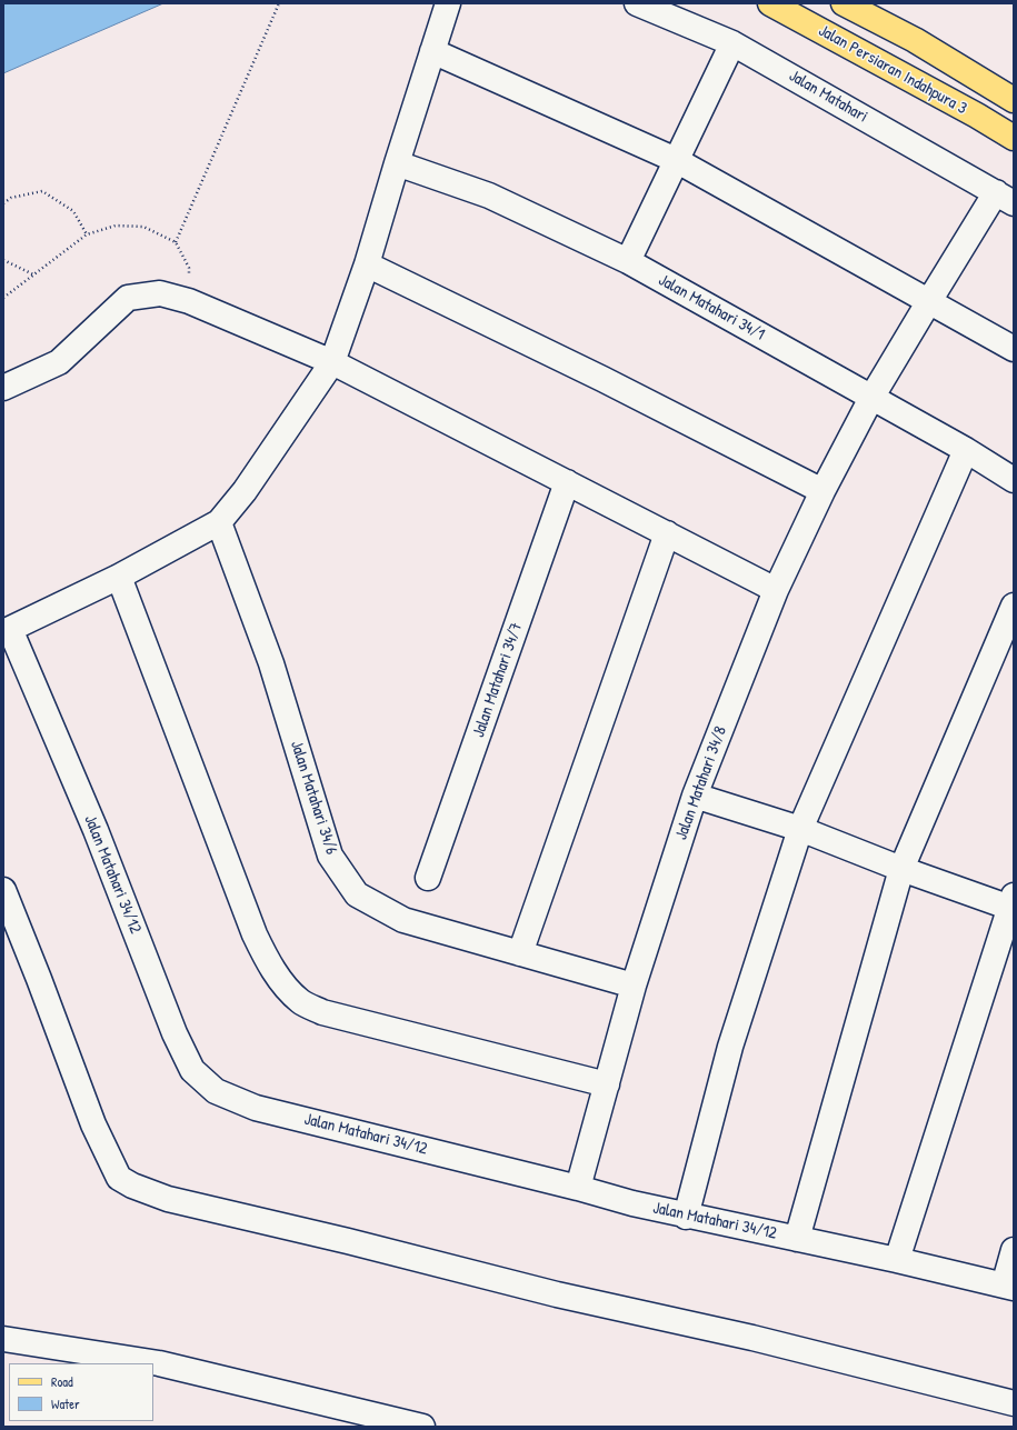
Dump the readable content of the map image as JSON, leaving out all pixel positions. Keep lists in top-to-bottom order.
{
  "streets": {
    "main road": ["Jalan Persiaran Indahpura 3"],
    "street": [
      "Jalan Matahari",
      "Jalan Matahari 34/1",
      "Jalan Matahari 34/7",
      "Jalan Matahari 34/8",
      "Jalan Matahari 34/6",
      "Jalan Matahari 34/12"
    ]
  },
  "crossings": [
    ["Jalan Matahari", "Jalan Matahari 34/8"],
    ["Jalan Matahari 34/1", "Jalan Matahari 34/8"],
    ["Jalan Matahari 34/8", "Jalan Matahari 34/6"],
    ["Jalan Matahari 34/8", "Jalan Matahari 34/12"]
  ],
  "legend": ["Road", "Water"]
}
